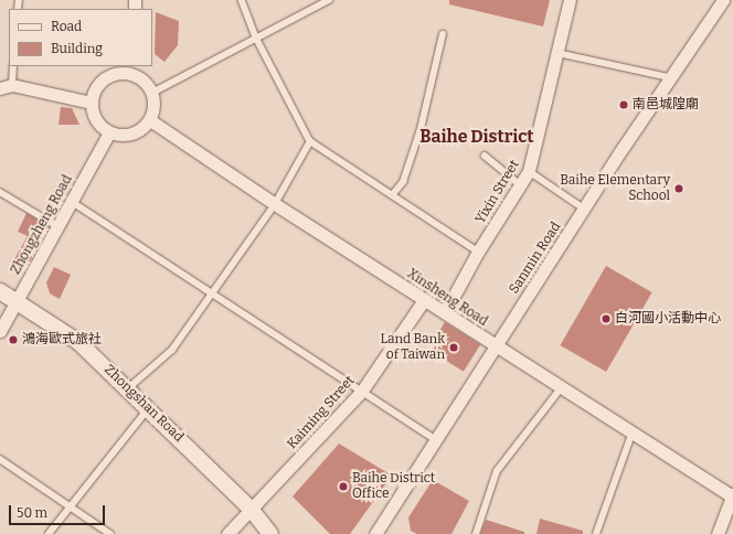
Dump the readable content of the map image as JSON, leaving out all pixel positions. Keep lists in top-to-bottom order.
{
  "streets": {
    "street": [
      "Yixin Street",
      "Zhongzheng Road",
      "Sanmin Road",
      "Xinsheng Road",
      "Zhongshan Road",
      "Kaiming Street"
    ]
  },
  "crossings": [
    ["Yixin Street", "Xinsheng Road"],
    ["Zhongzheng Road", "Xinsheng Road"],
    ["Zhongzheng Road", "Zhongshan Road"],
    ["Sanmin Road", "Xinsheng Road"],
    ["Xinsheng Road", "Kaiming Street"],
    ["Zhongshan Road", "Kaiming Street"]
  ],
  "districts": ["Baihe District"],
  "places": [
    "南邑城隍廟",
    "Baihe Elementary School",
    "白河國小活動中心",
    "鴻海歐式旅社",
    "Land Bank of Taiwan",
    "Baihe District Office"
  ],
  "legend": ["Road", "Building"],
  "scale_bar": "50 m"
}
